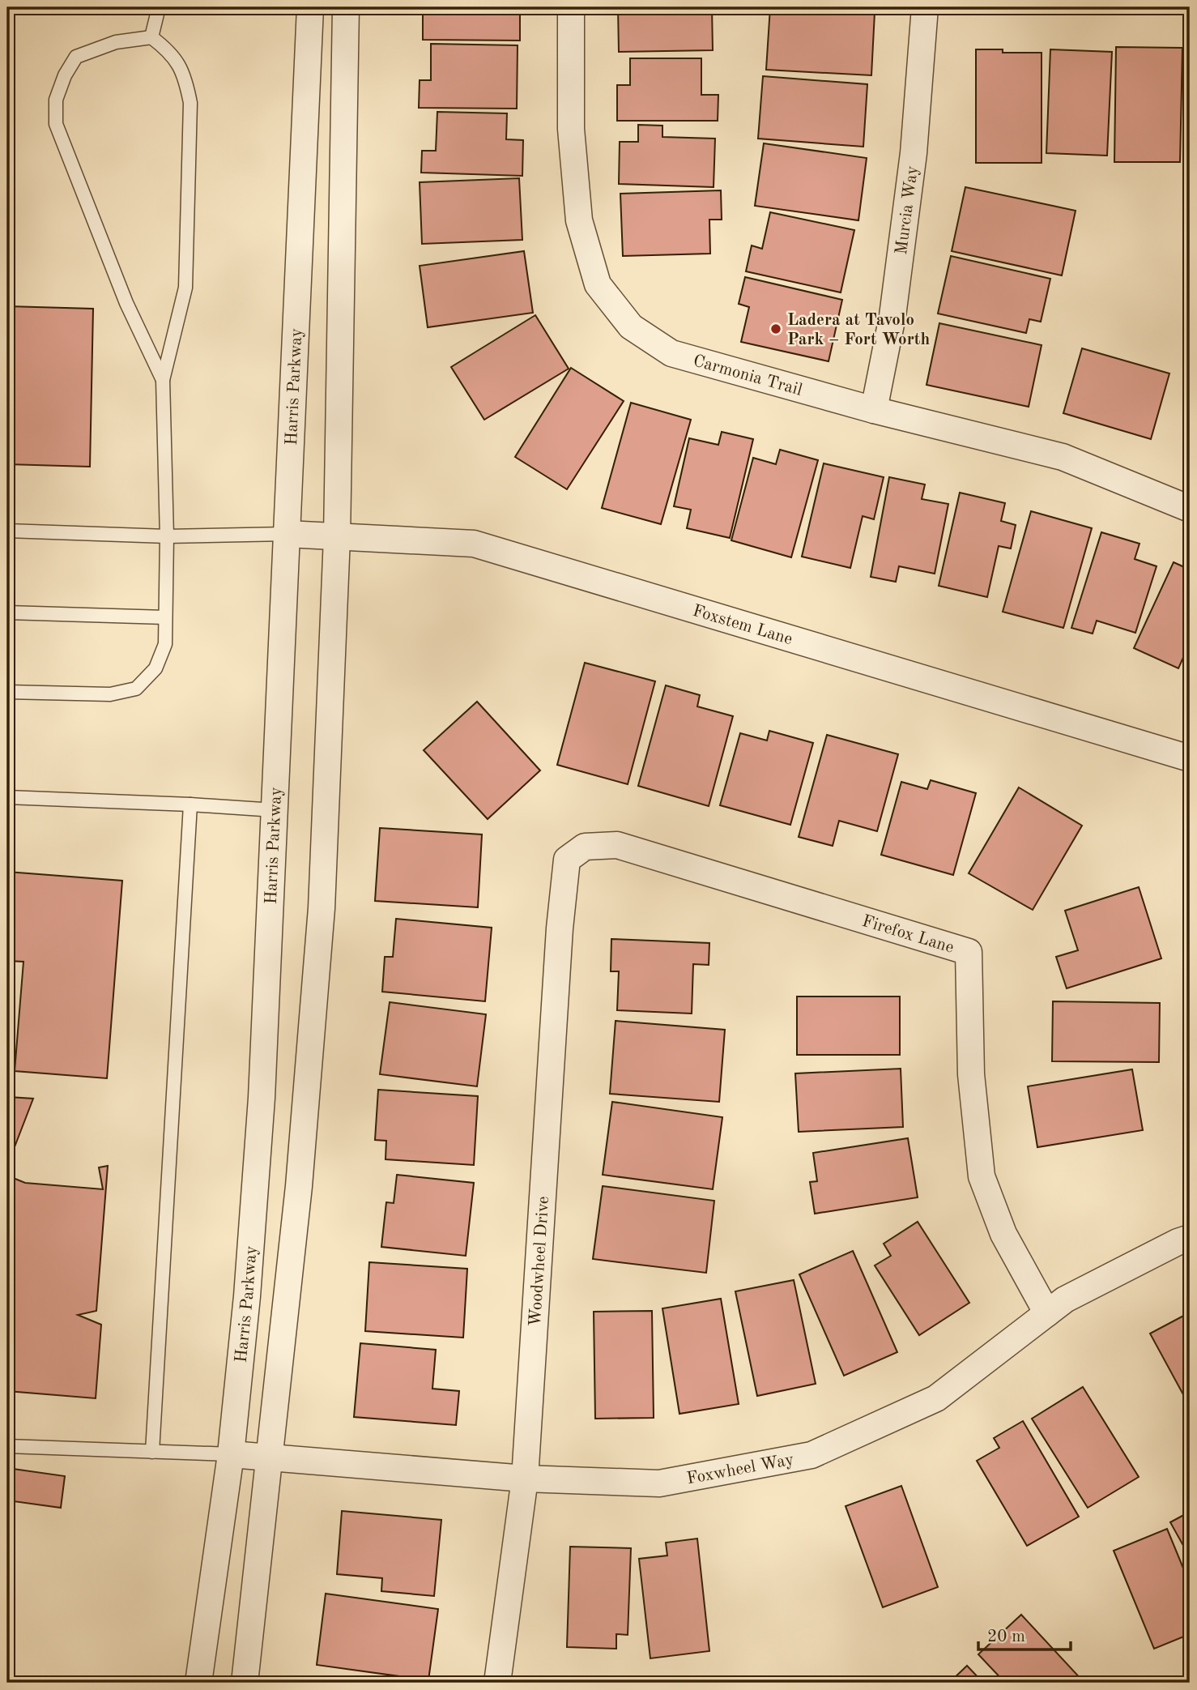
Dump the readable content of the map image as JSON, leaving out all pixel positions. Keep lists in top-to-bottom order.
{
  "streets": {
    "street": [
      "Murcia Way",
      "Carmonia Trail",
      "Harris Parkway",
      "Foxstem Lane",
      "Firefox Lane",
      "Woodwheel Drive",
      "Foxwheel Way"
    ]
  },
  "crossings": [
    ["Murcia Way", "Carmonia Trail"],
    ["Harris Parkway", "Foxstem Lane"],
    ["Harris Parkway", "Foxwheel Way"],
    ["Firefox Lane", "Woodwheel Drive"],
    ["Firefox Lane", "Foxwheel Way"],
    ["Woodwheel Drive", "Foxwheel Way"]
  ],
  "places": ["Ladera at Tavolo Park – Fort Worth"],
  "scale_bar": "20 m"
}
